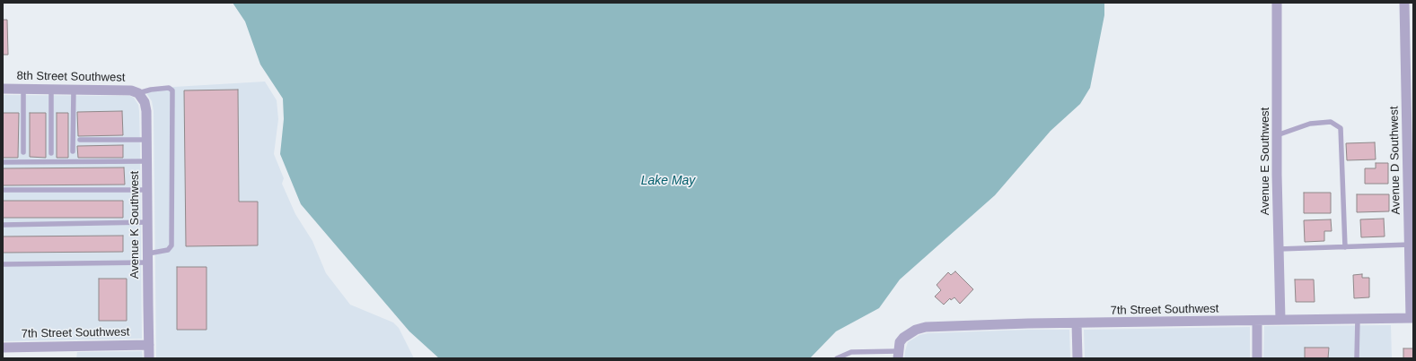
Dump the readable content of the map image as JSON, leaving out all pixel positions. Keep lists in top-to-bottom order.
{
  "streets": {
    "street": [
      "8th Street Southwest",
      "Avenue D Southwest",
      "Avenue E Southwest",
      "Avenue K Southwest",
      "7th Street Southwest"
    ]
  },
  "crossings": [
    ["8th Street Southwest", "Avenue K Southwest"],
    ["Avenue D Southwest", "7th Street Southwest"],
    ["Avenue E Southwest", "7th Street Southwest"],
    ["Avenue K Southwest", "7th Street Southwest"]
  ],
  "water": ["Lake May"]
}
